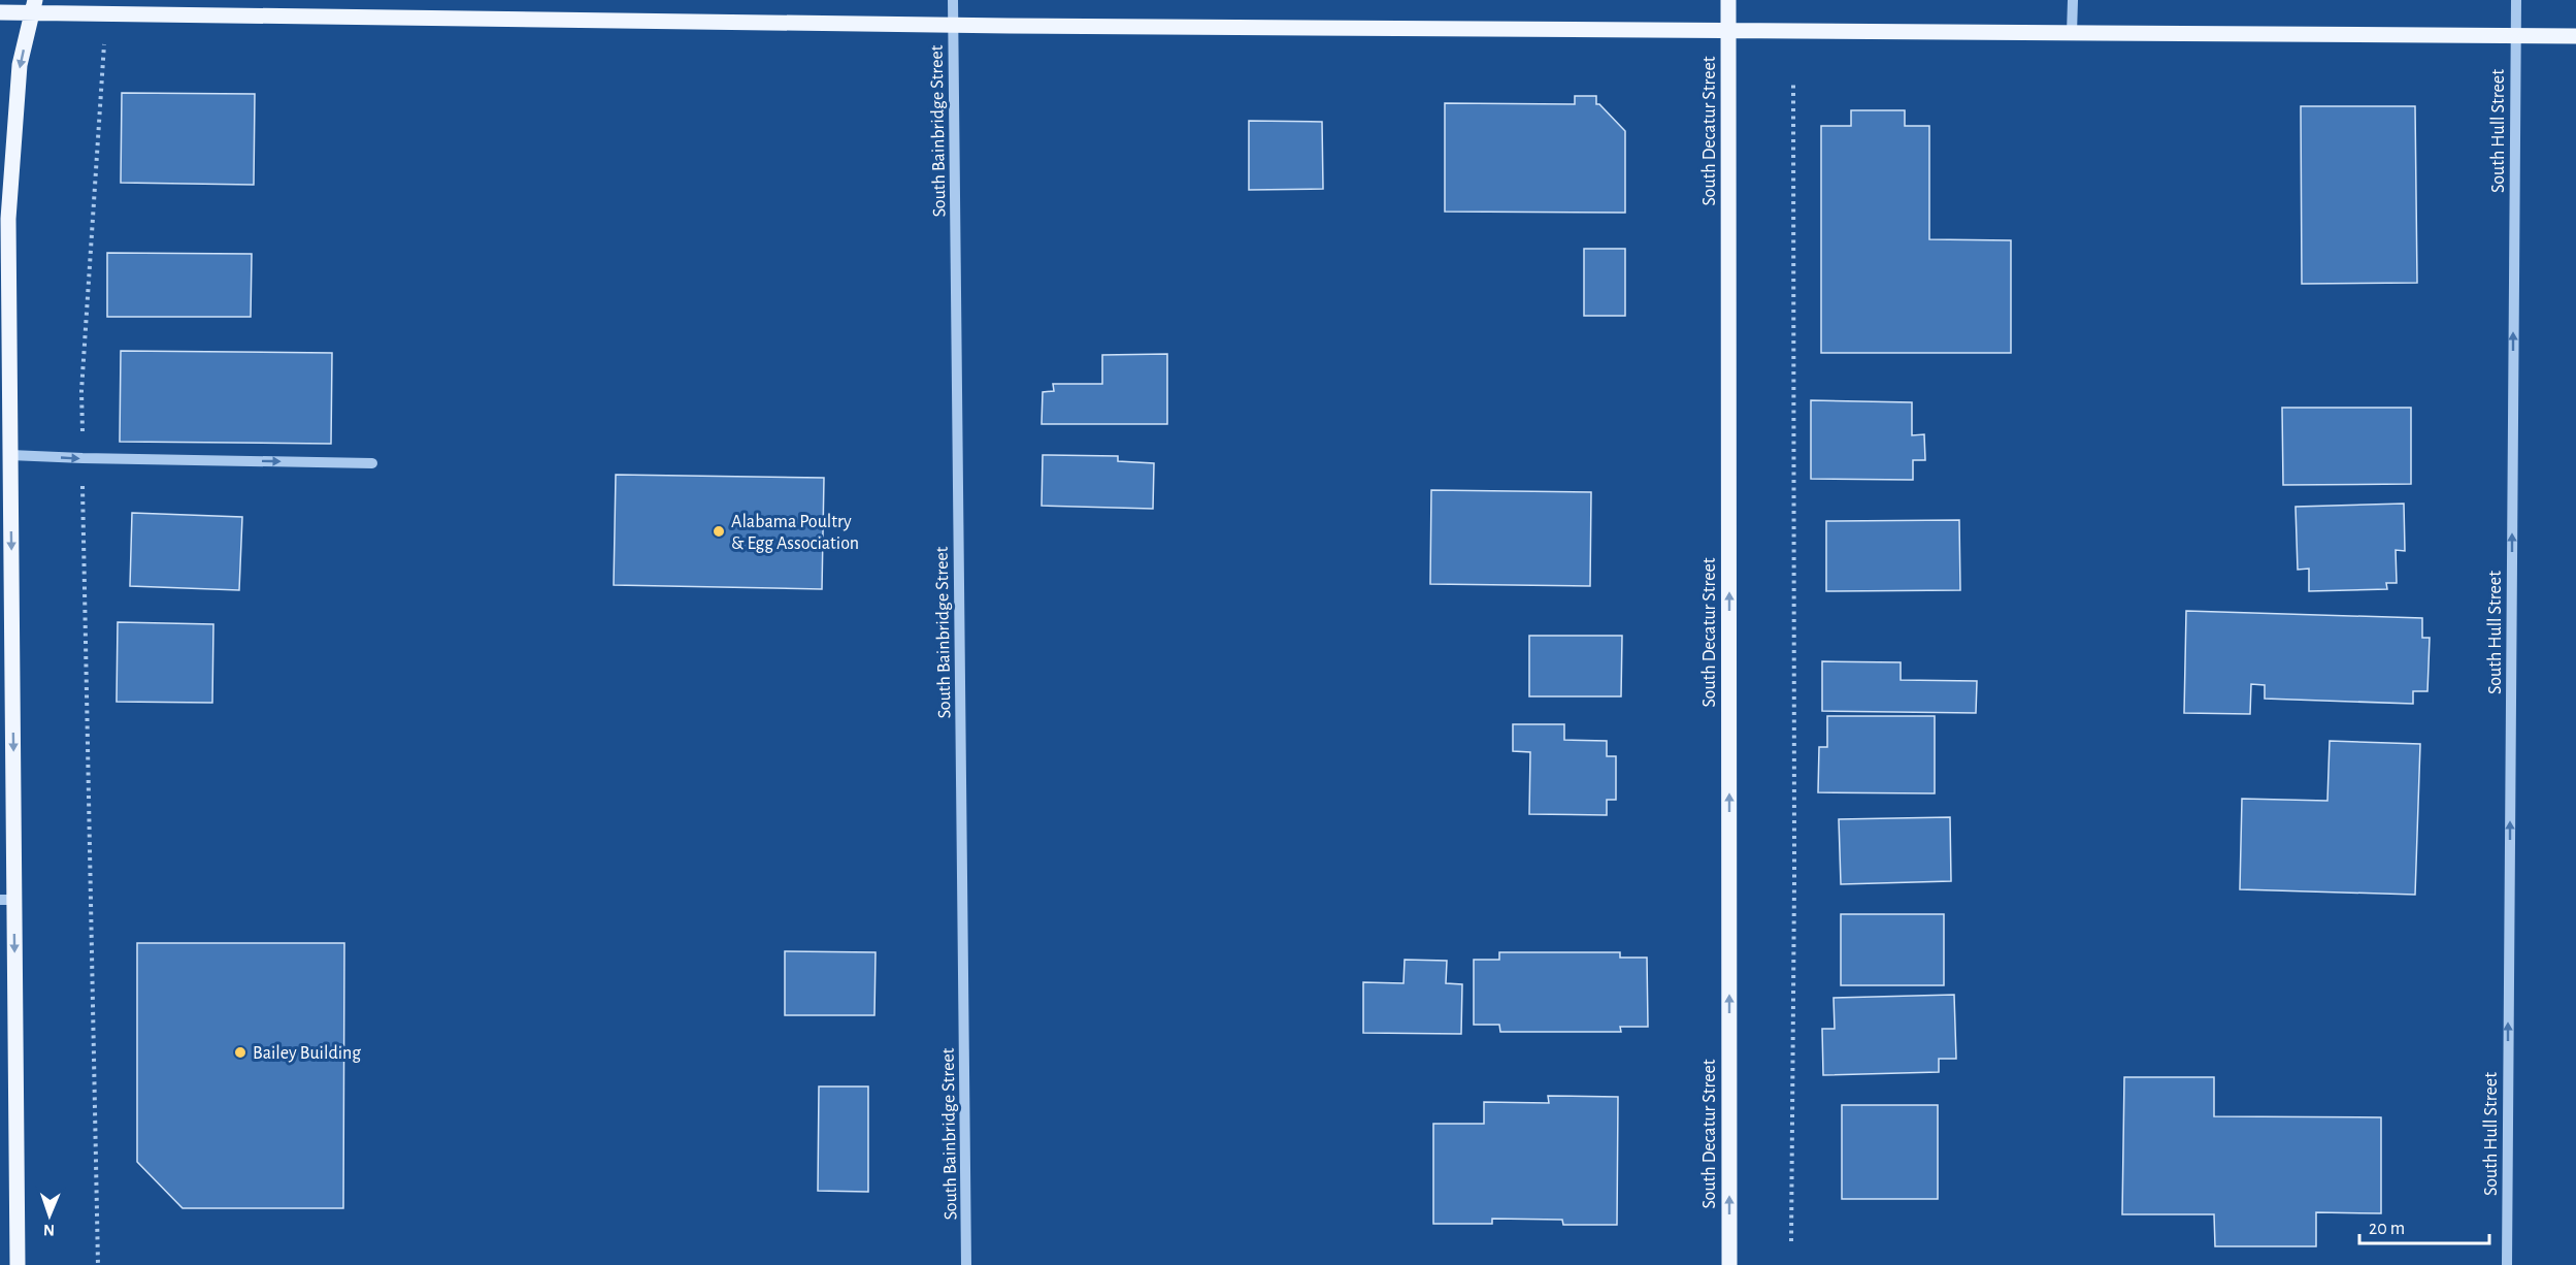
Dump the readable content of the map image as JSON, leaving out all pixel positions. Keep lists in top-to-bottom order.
{
  "streets": {
    "main road": ["South Decatur Street"],
    "street": ["South Bainbridge Street", "South Hull Street"]
  },
  "one_way": ["South Decatur Street", "South Hull Street"],
  "places": ["Alabama Poultry & Egg Association", "Bailey Building"],
  "scale_bar": "20 m",
  "north": "bottom"
}
